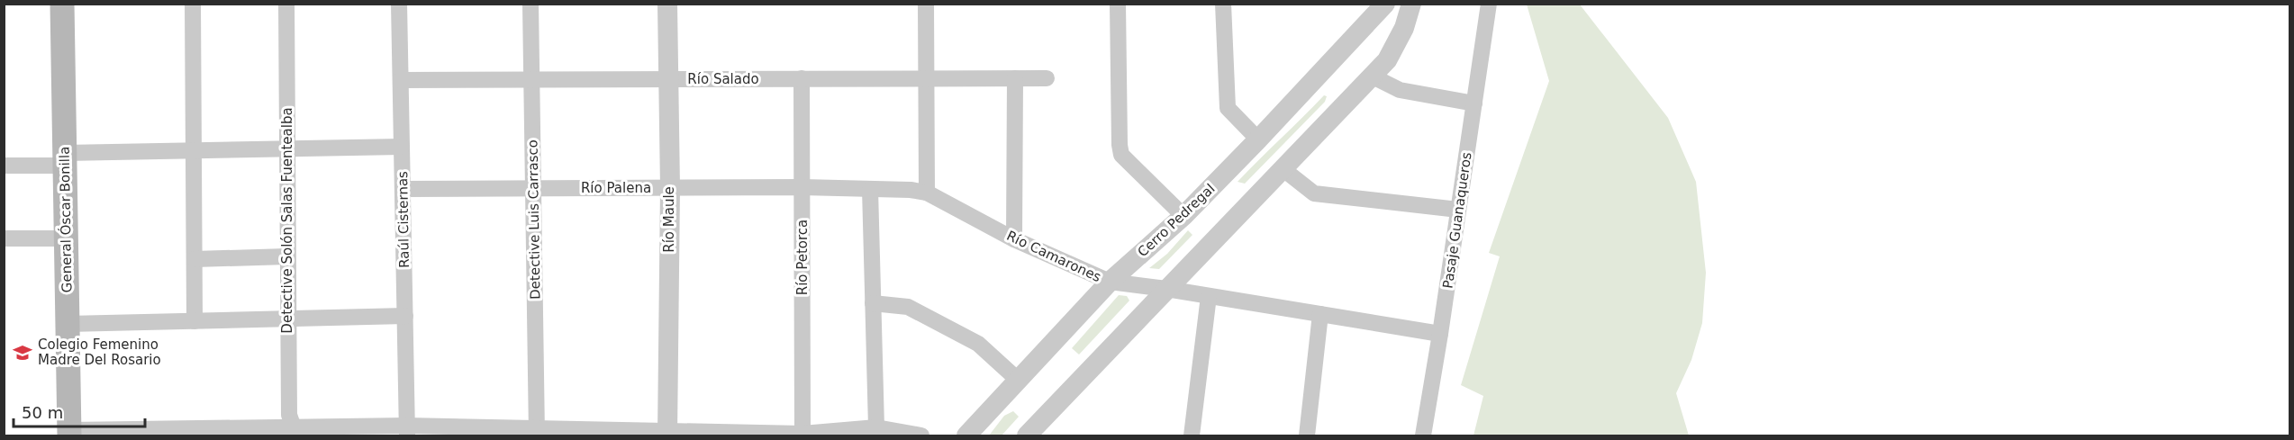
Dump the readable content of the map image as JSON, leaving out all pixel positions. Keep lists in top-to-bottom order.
{
  "streets": {
    "main road": ["General Óscar Bonilla"],
    "street": [
      "Río Salado",
      "Río Palena",
      "Raúl Cisternas",
      "Detective Luis Carrasco",
      "Río Maule",
      "Detective Solón Salas Fuentealba",
      "Cerro Pedregal",
      "Pasaje Guanaqueros",
      "Río Camarones",
      "Río Petorca"
    ]
  },
  "crossings": [
    ["Río Salado", "Raúl Cisternas"],
    ["Río Salado", "Detective Luis Carrasco"],
    ["Río Salado", "Río Maule"],
    ["Río Salado", "Río Petorca"],
    ["Río Palena", "Raúl Cisternas"],
    ["Río Palena", "Detective Luis Carrasco"],
    ["Río Palena", "Río Maule"],
    ["Río Palena", "Río Camarones"],
    ["Río Palena", "Río Petorca"],
    ["Cerro Pedregal", "Río Camarones"],
    ["Pasaje Guanaqueros", "Río Camarones"]
  ],
  "places": {
    "school or university": ["Colegio Femenino Madre Del Rosario"]
  },
  "scale_bar": "50 m"
}
